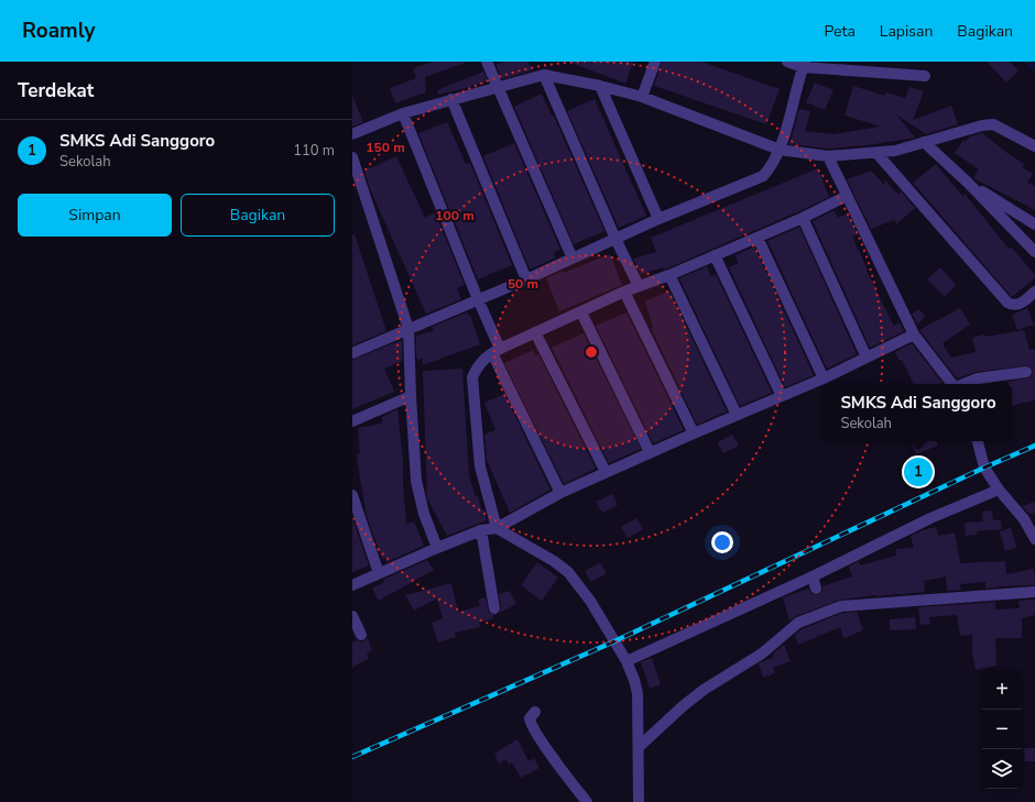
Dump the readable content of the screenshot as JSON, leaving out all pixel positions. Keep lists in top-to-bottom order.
{
  "page": {
    "header": "Roamly",
    "nav": ["Peta", "Lapisan", "Bagikan"],
    "heading": "Terdekat",
    "list": [
      {
        "mark": "1",
        "name": "SMKS Adi Sanggoro",
        "note": "Sekolah",
        "value": "110 m"
      }
    ],
    "buttons": ["Simpan", "Bagikan"],
    "popup": ["SMKS Adi Sanggoro", "Sekolah"],
    "pins": "1",
    "map_buttons": ["+", "−"]
  },
  "rings": ["150 m", "100 m", "50 m"]
}
